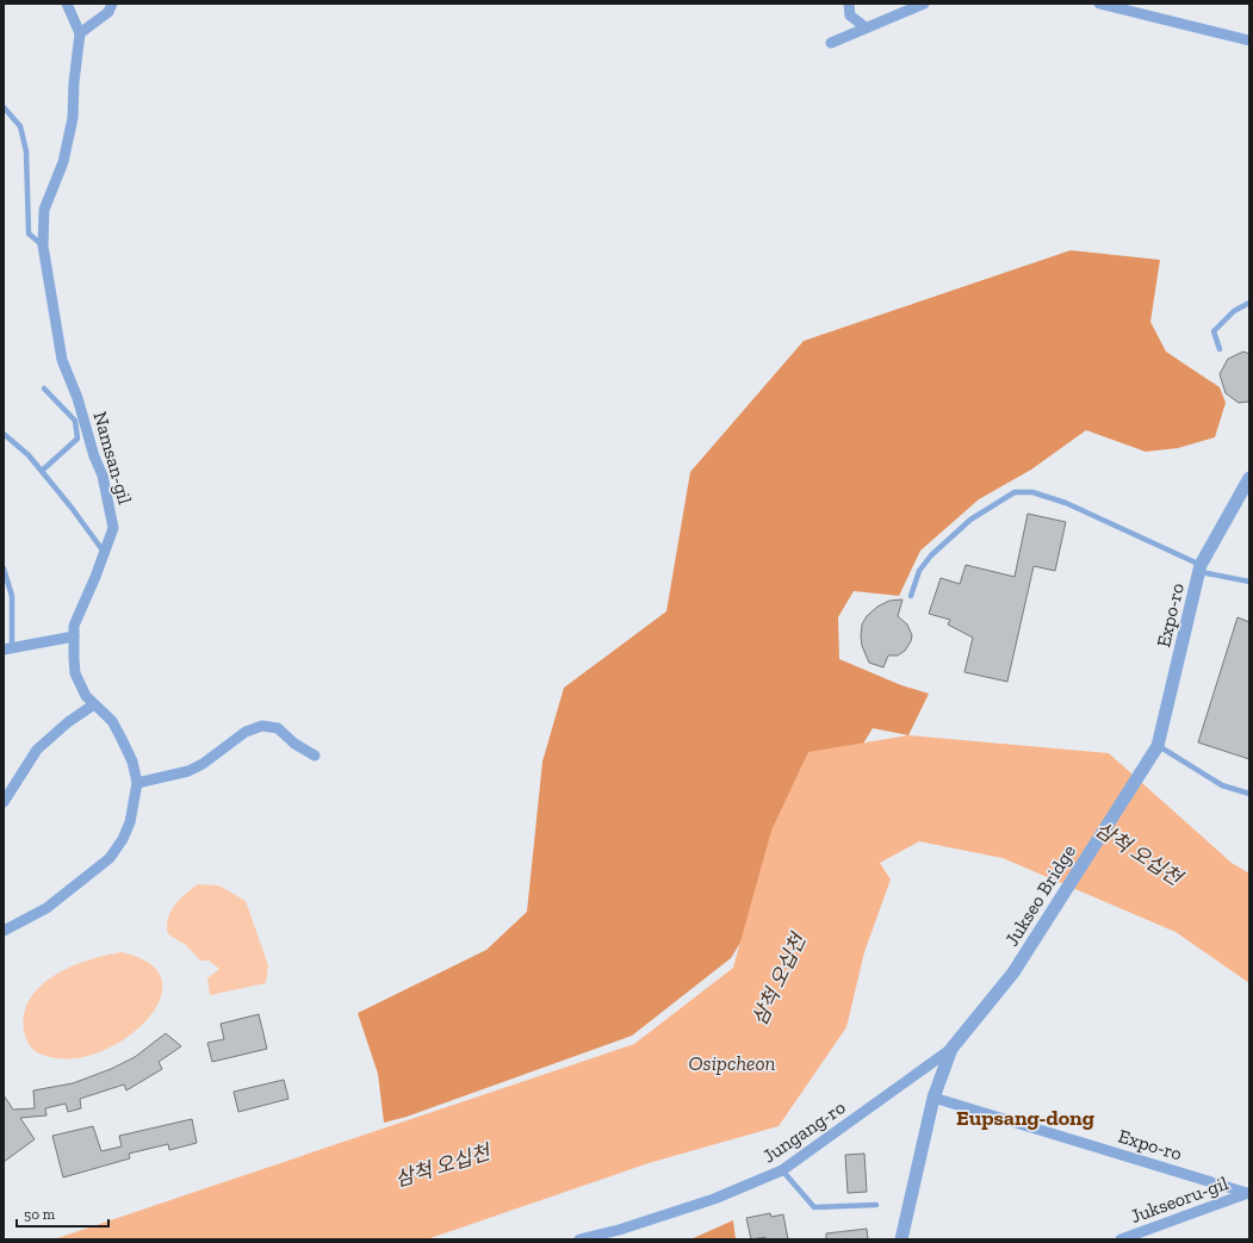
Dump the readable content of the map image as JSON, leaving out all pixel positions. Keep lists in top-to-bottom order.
{
  "streets": {
    "street": [
      "Namsan-gil",
      "Expo-ro",
      "Jukseo Bridge",
      "Jungang-ro",
      "Jukseoru-gil"
    ]
  },
  "crossings": [
    ["Expo-ro", "Jukseo Bridge"],
    ["Expo-ro", "Jukseoru-gil"],
    ["Jukseo Bridge", "Jungang-ro"]
  ],
  "districts": ["Eupsang-dong"],
  "water": ["삼척 오십천", "Osipcheon"],
  "scale_bar": "50 m"
}
